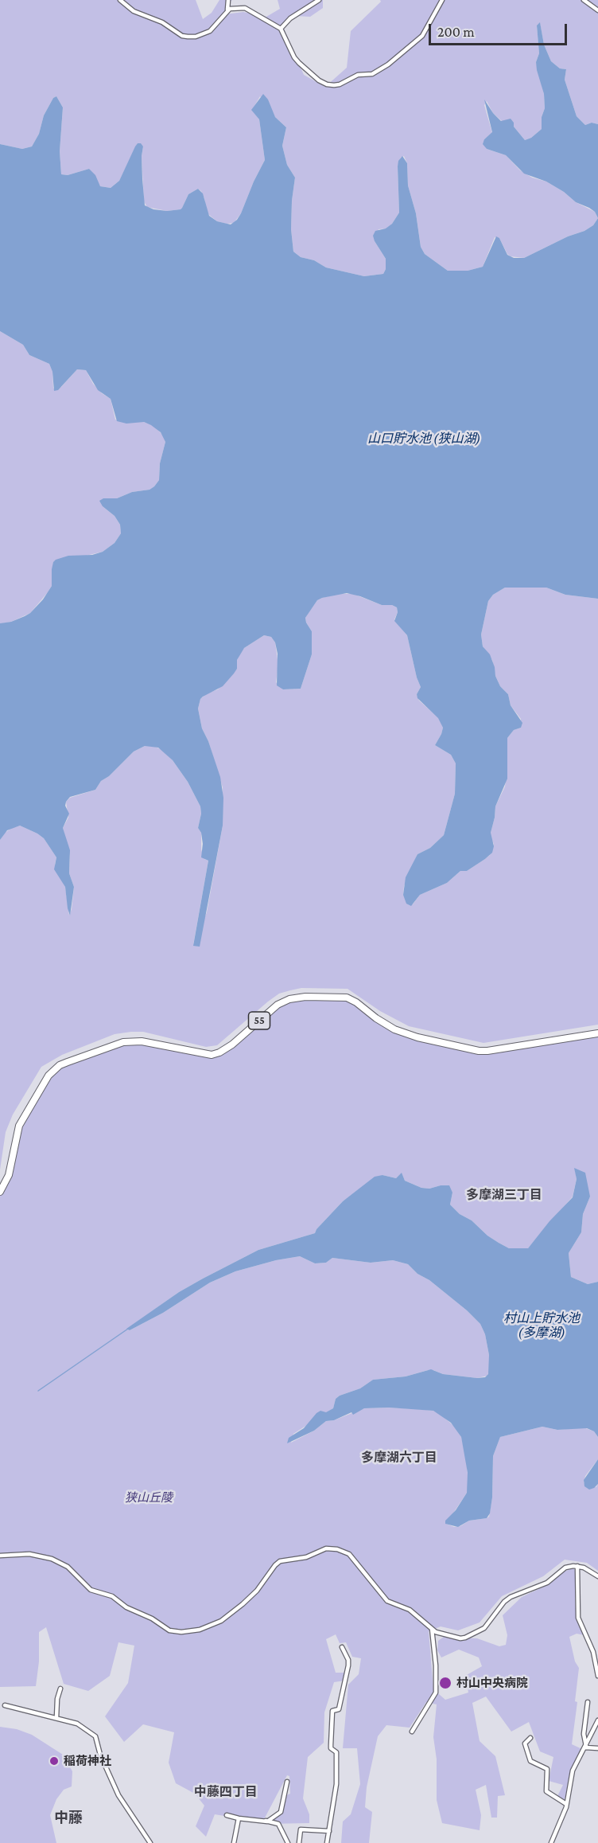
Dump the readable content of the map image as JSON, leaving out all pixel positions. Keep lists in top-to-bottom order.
{
  "streets": {
    "main road": ["55"]
  },
  "districts": [
    "多摩湖三丁目",
    "多摩湖六丁目",
    "中藤四丁目",
    "中藤"
  ],
  "water": ["山口貯水池 (狭山湖)", "村山上貯水池 (多摩湖)"],
  "parks": ["狭山丘陵"],
  "places": ["村山中央病院", "稲荷神社"],
  "scale_bar": "200 m"
}
